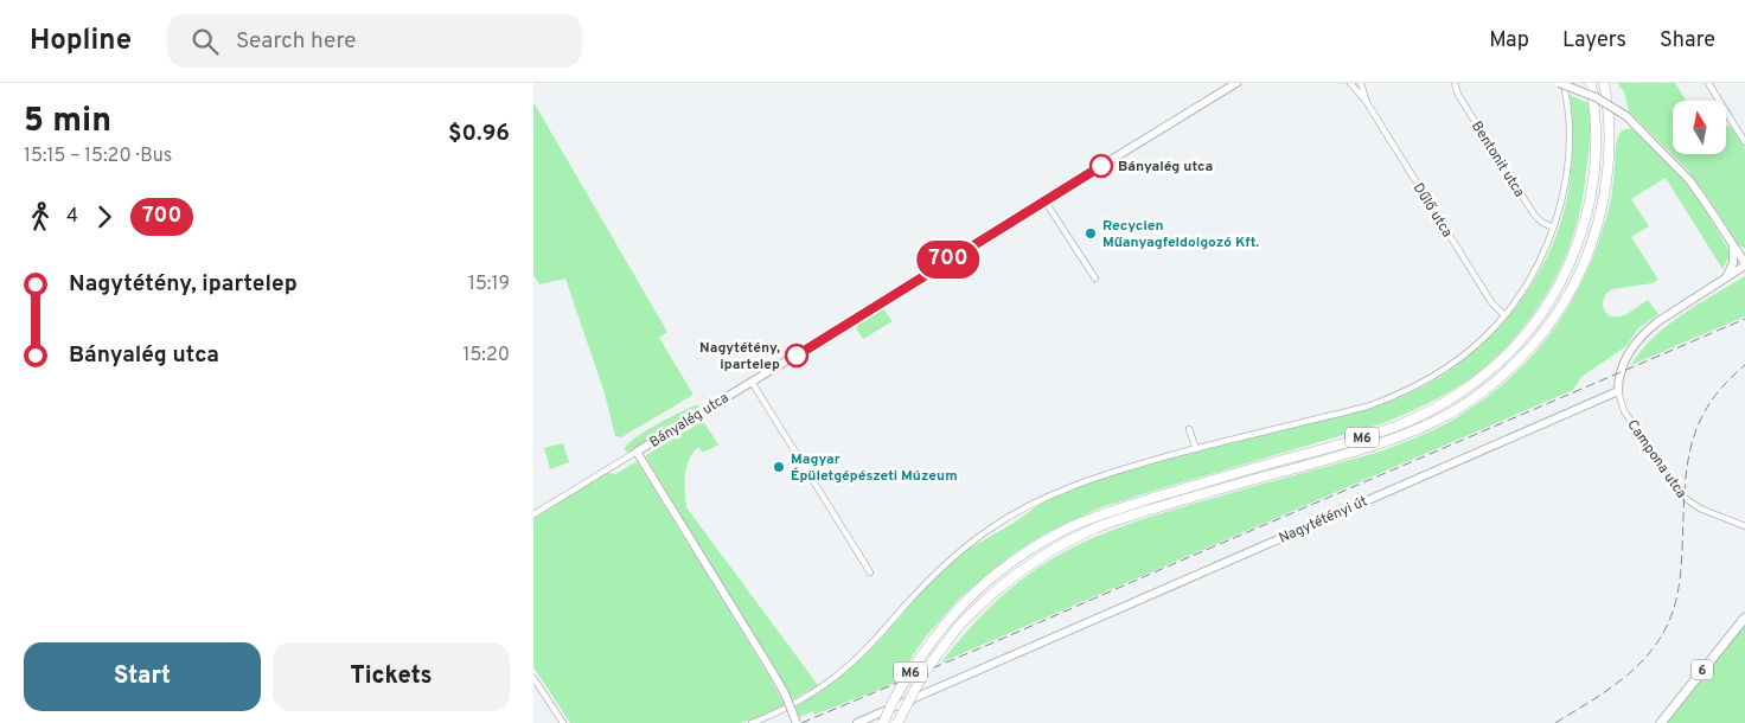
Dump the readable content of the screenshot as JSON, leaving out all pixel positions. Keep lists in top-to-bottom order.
{
  "streets": {
    "highway": ["M6"],
    "main road": ["6"],
    "street": [
      "Bentonit utca",
      "Dűlő utca",
      "Bányalég utca",
      "Campona utca",
      "Nagytétényi út"
    ]
  },
  "crossings": [
    ["Campona utca", "Nagytétényi út"]
  ],
  "places": [
    "Bányalég utca",
    "Recyclen Műanyagfeldolgozó Kft.",
    "Nagytétény, ipartelep",
    "Magyar Épületgépészeti Múzeum"
  ],
  "lines": ["bus line 700"],
  "north": "top",
  "page": {
    "header": "Hopline",
    "search": "Search here",
    "nav": ["Map", "Layers", "Share"],
    "heading": ["5 min", "15:15 – 15:20 · Bus", "$0.96"],
    "on_map": "700",
    "legs": ["4", "700"],
    "list": [
      {
        "name": "Nagytétény, ipartelep",
        "value": "15:19"
      },
      {
        "name": "Bányalég utca",
        "value": "15:20"
      }
    ],
    "buttons": ["Start", "Tickets"]
  }
}
